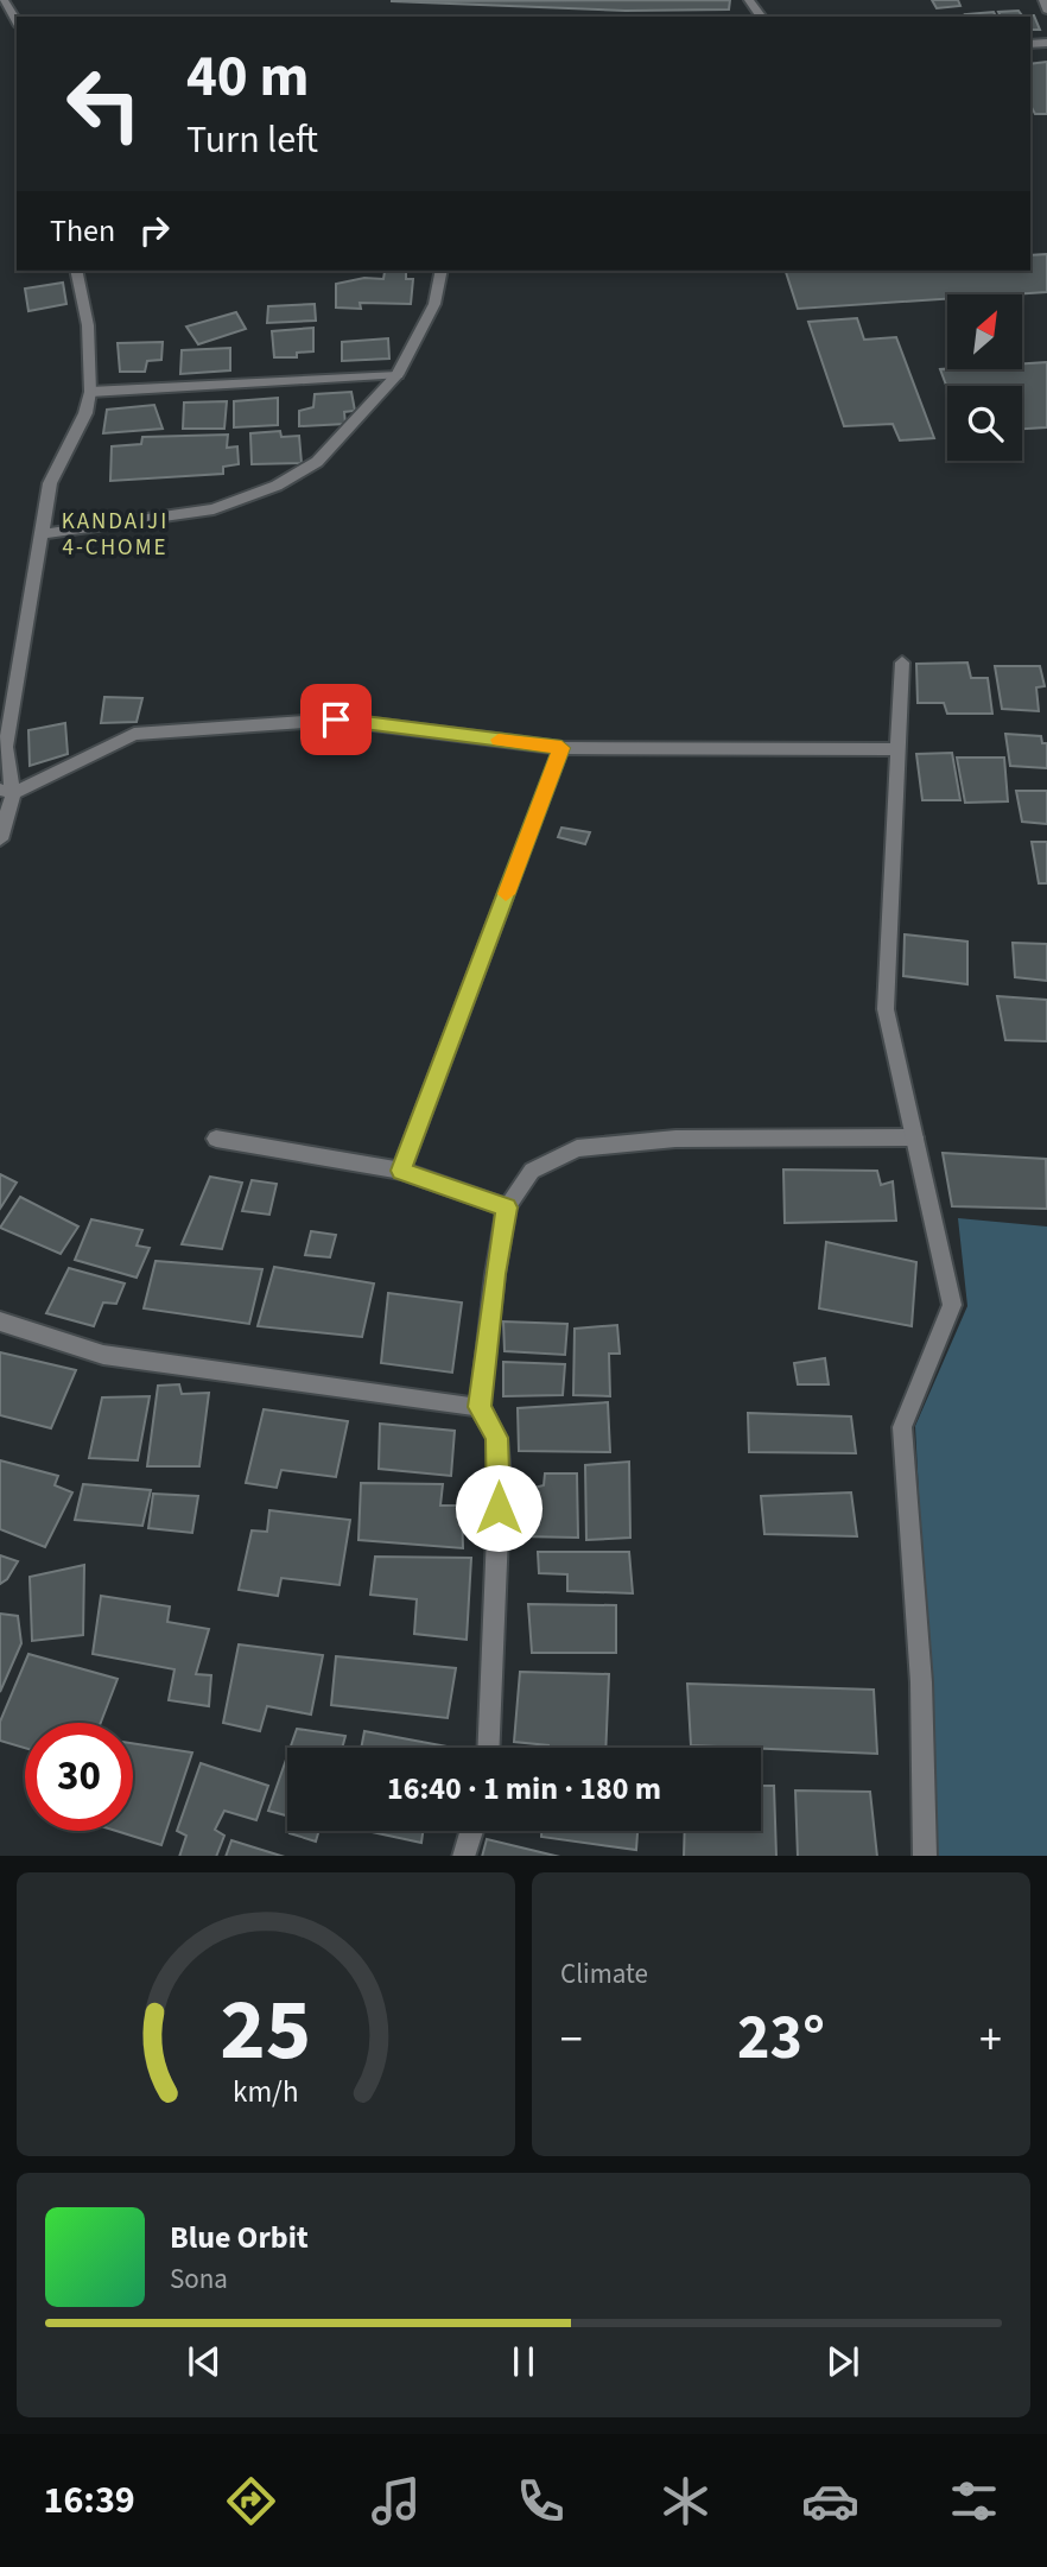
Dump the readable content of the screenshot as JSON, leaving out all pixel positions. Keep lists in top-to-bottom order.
{
  "districts": ["KANDAIJI 4-CHOME"],
  "north": "top right",
  "page": {
    "turn": ["40 m", "Turn left"],
    "then": "Then",
    "limit": "30",
    "trip": "16:40 · 1 min · 180 m",
    "tile": "Climate",
    "heat": ["−", "23°", "+"],
    "song": ["Blue Orbit", "Sona"],
    "tabs": "16:39",
    "gauge": ["25", "km/h"]
  }
}
